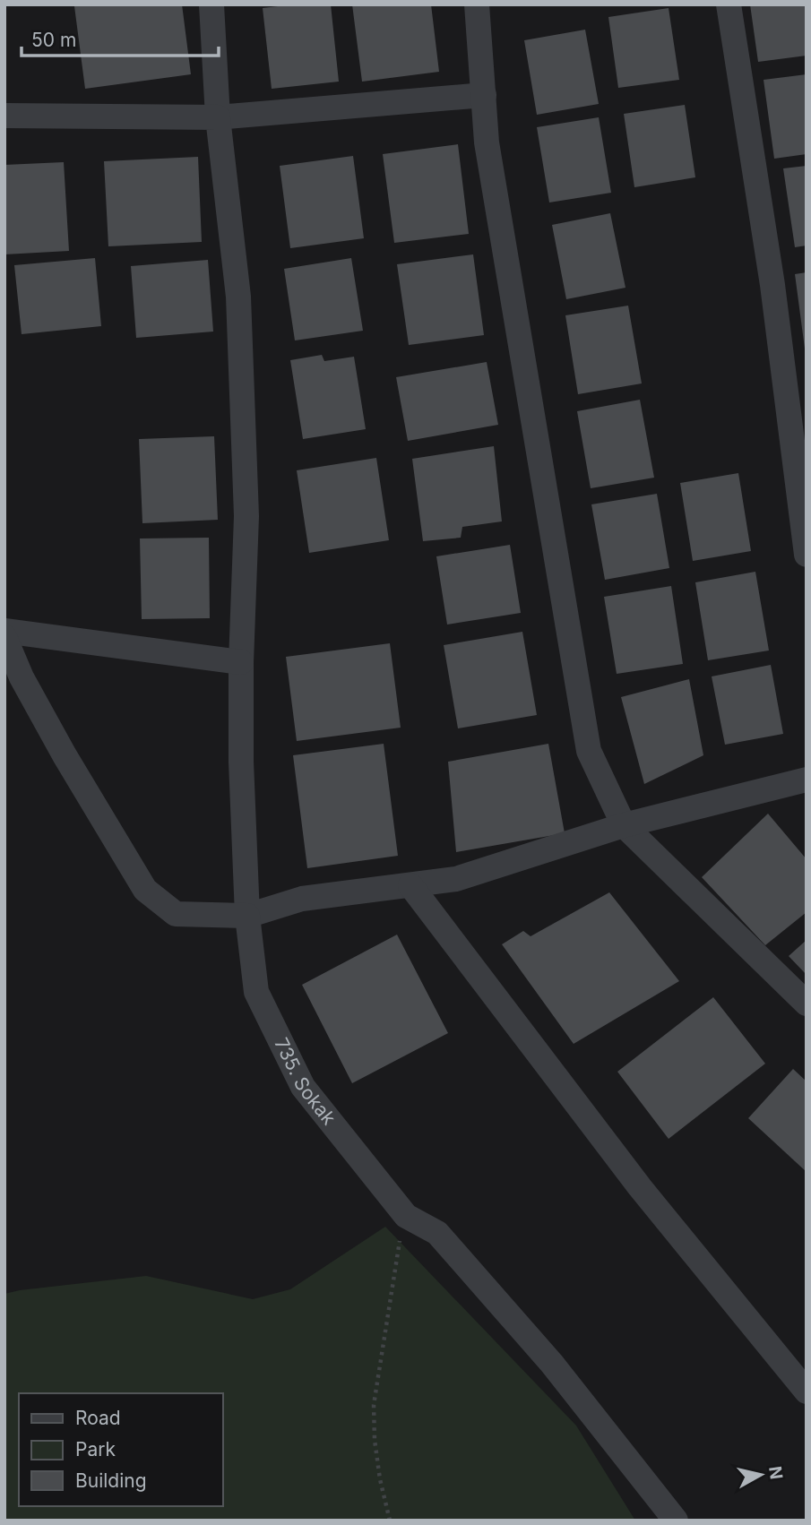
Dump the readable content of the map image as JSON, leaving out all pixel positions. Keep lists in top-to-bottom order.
{
  "streets": {
    "street": ["735. Sokak"]
  },
  "legend": ["Road", "Park", "Building"],
  "scale_bar": "50 m",
  "north": "right"
}
